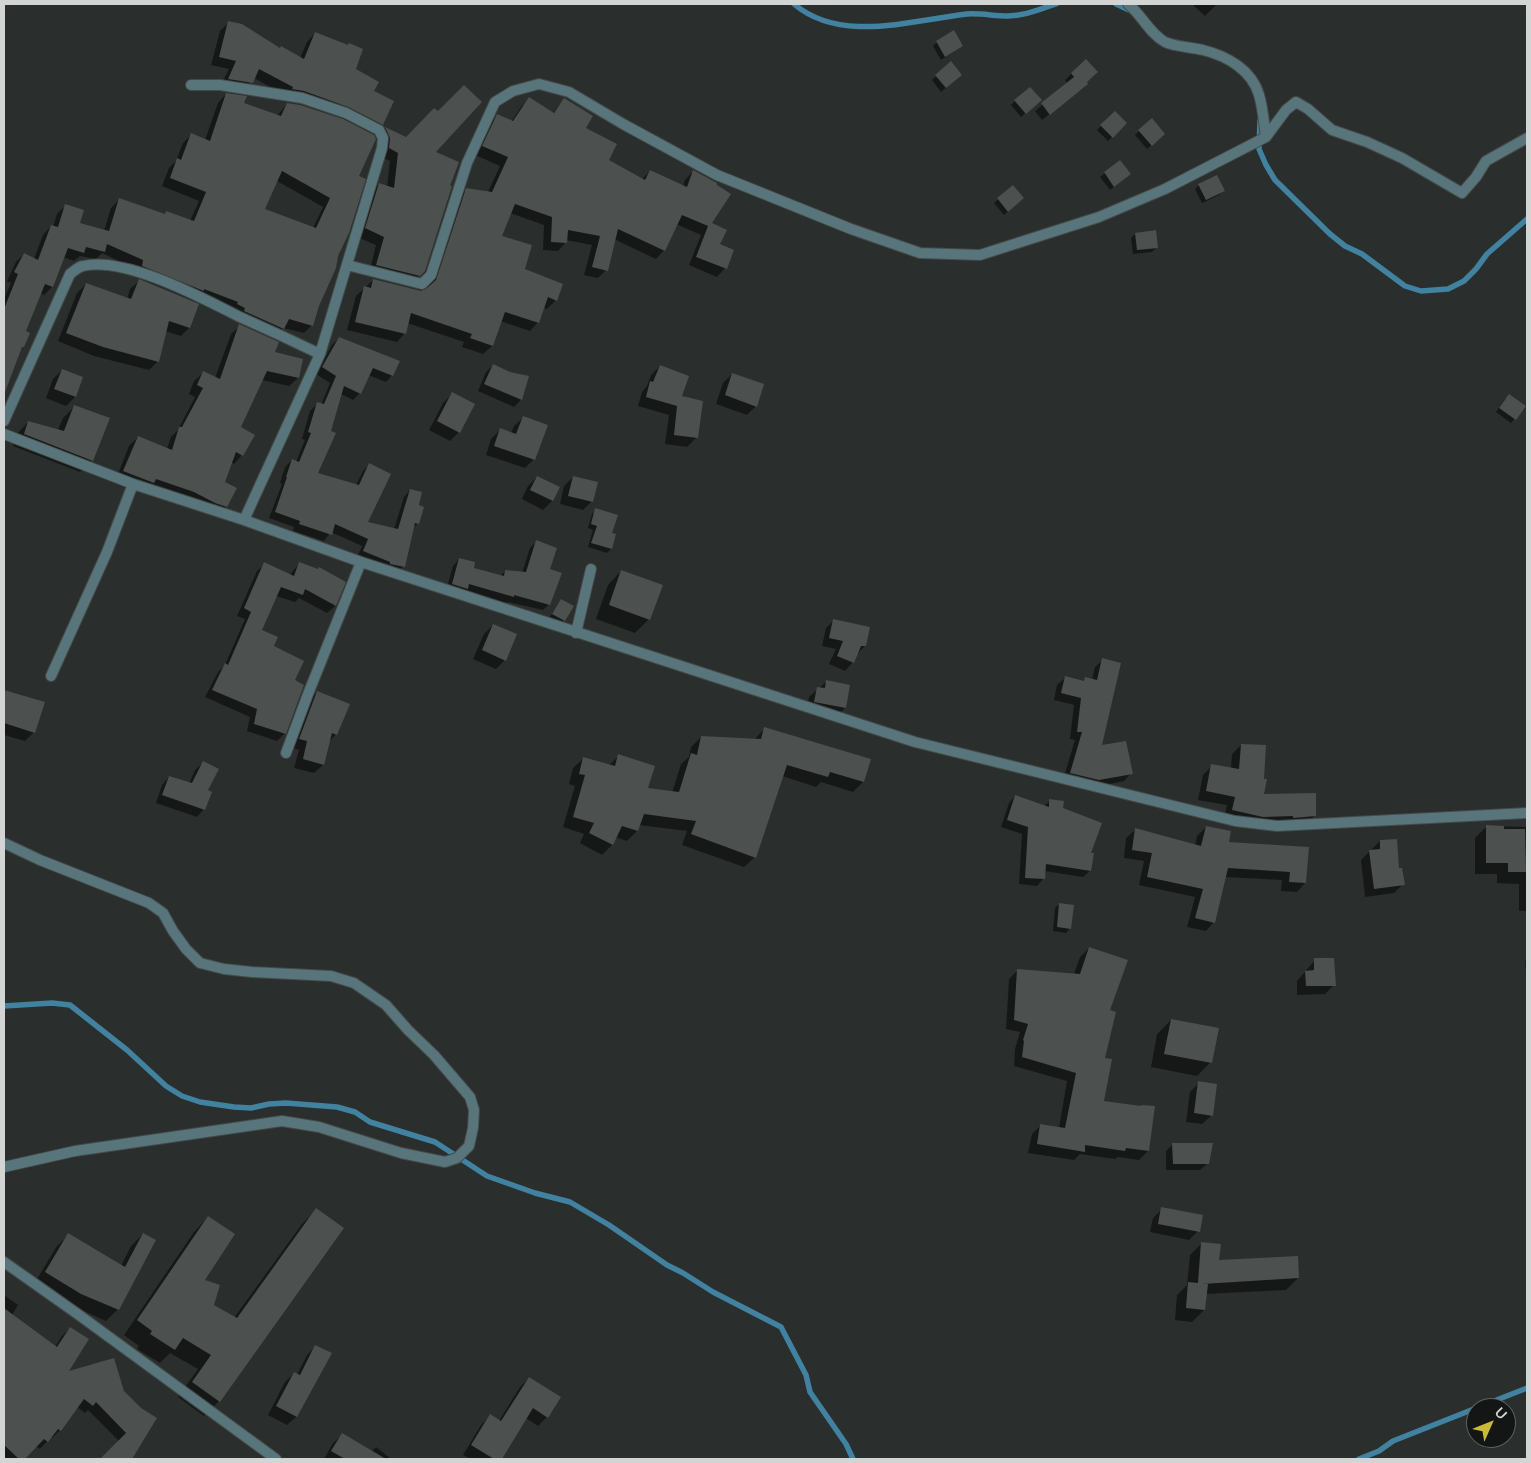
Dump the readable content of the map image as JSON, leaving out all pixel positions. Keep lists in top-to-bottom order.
{
  "north": "top right"
}
